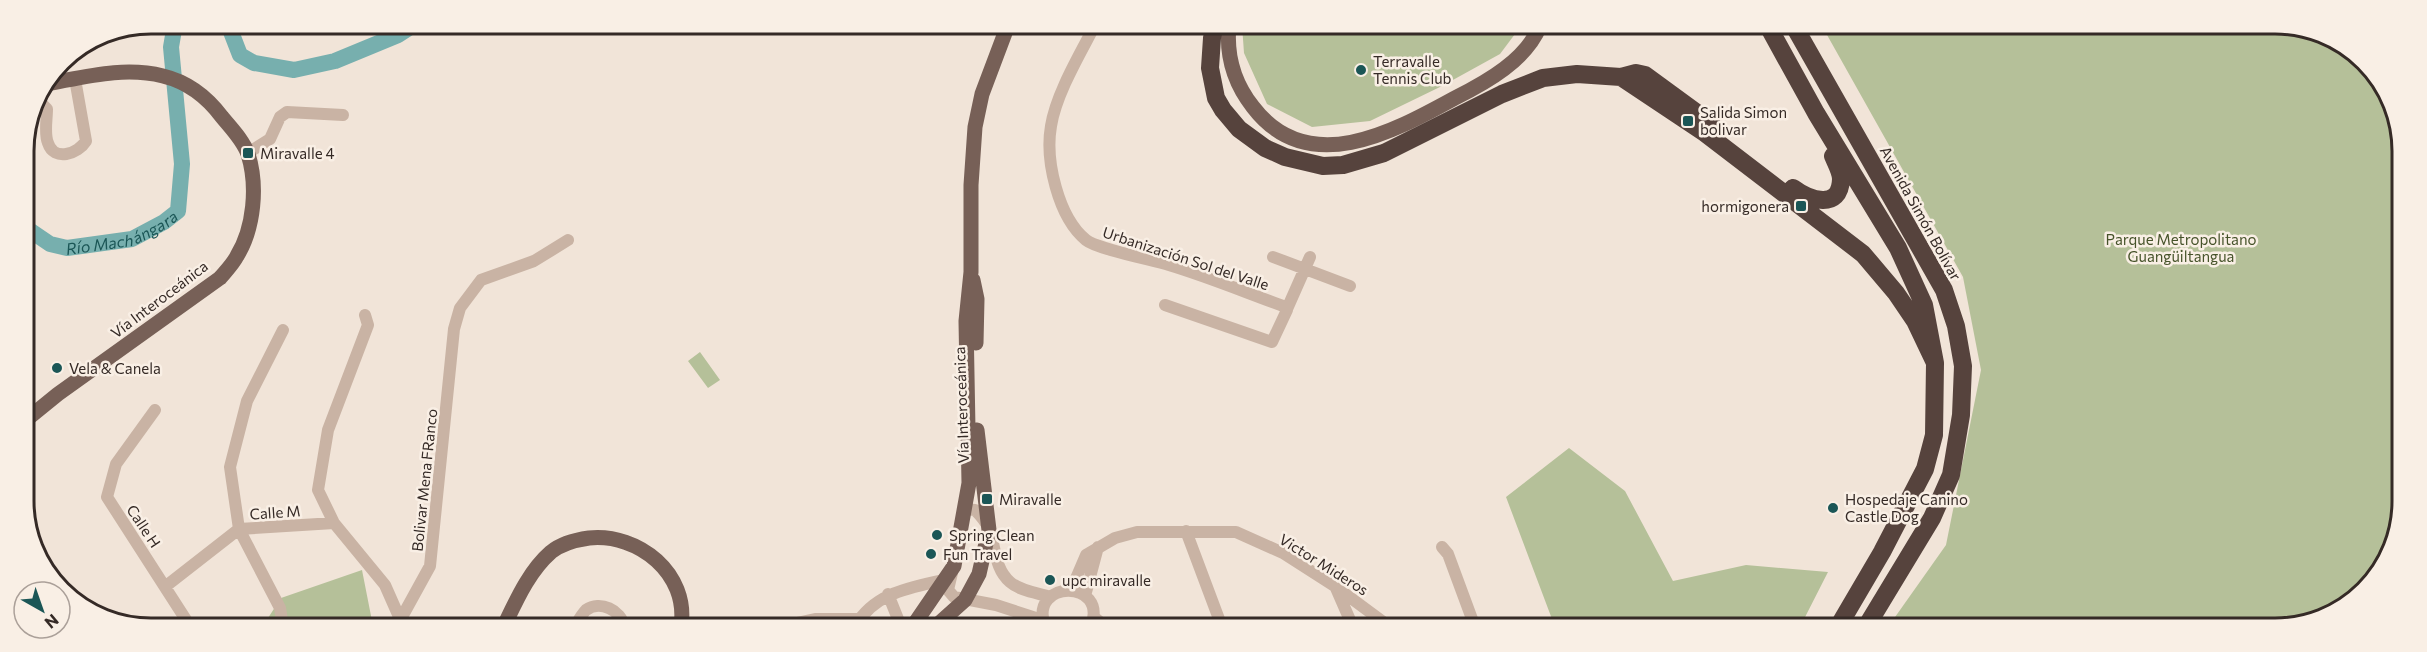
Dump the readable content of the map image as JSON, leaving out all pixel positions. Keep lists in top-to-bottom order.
{
  "streets": {
    "highway": ["Avenida Simón Bolívar"],
    "main road": ["Vía Interoceánica"],
    "street": [
      "Urbanización Sol del Valle",
      "Bolivar Mena FRanco",
      "Calle M",
      "Calle H",
      "Victor Mideros"
    ]
  },
  "crossings": [
    ["Calle M", "Calle H"]
  ],
  "water": ["Río Machángara"],
  "parks": ["Parque Metropolitano Guangüiltangua"],
  "places": {
    "other": [
      "Terravalle Tennis Club",
      "Vela & Canela",
      "Hospedaje Canino Castle Dog",
      "Spring Clean",
      "Fun Travel",
      "upc miravalle"
    ],
    "transit": [
      "Salida Simon bolivar",
      "Miravalle 4",
      "hormigonera",
      "Miravalle"
    ]
  },
  "north": "bottom right"
}
